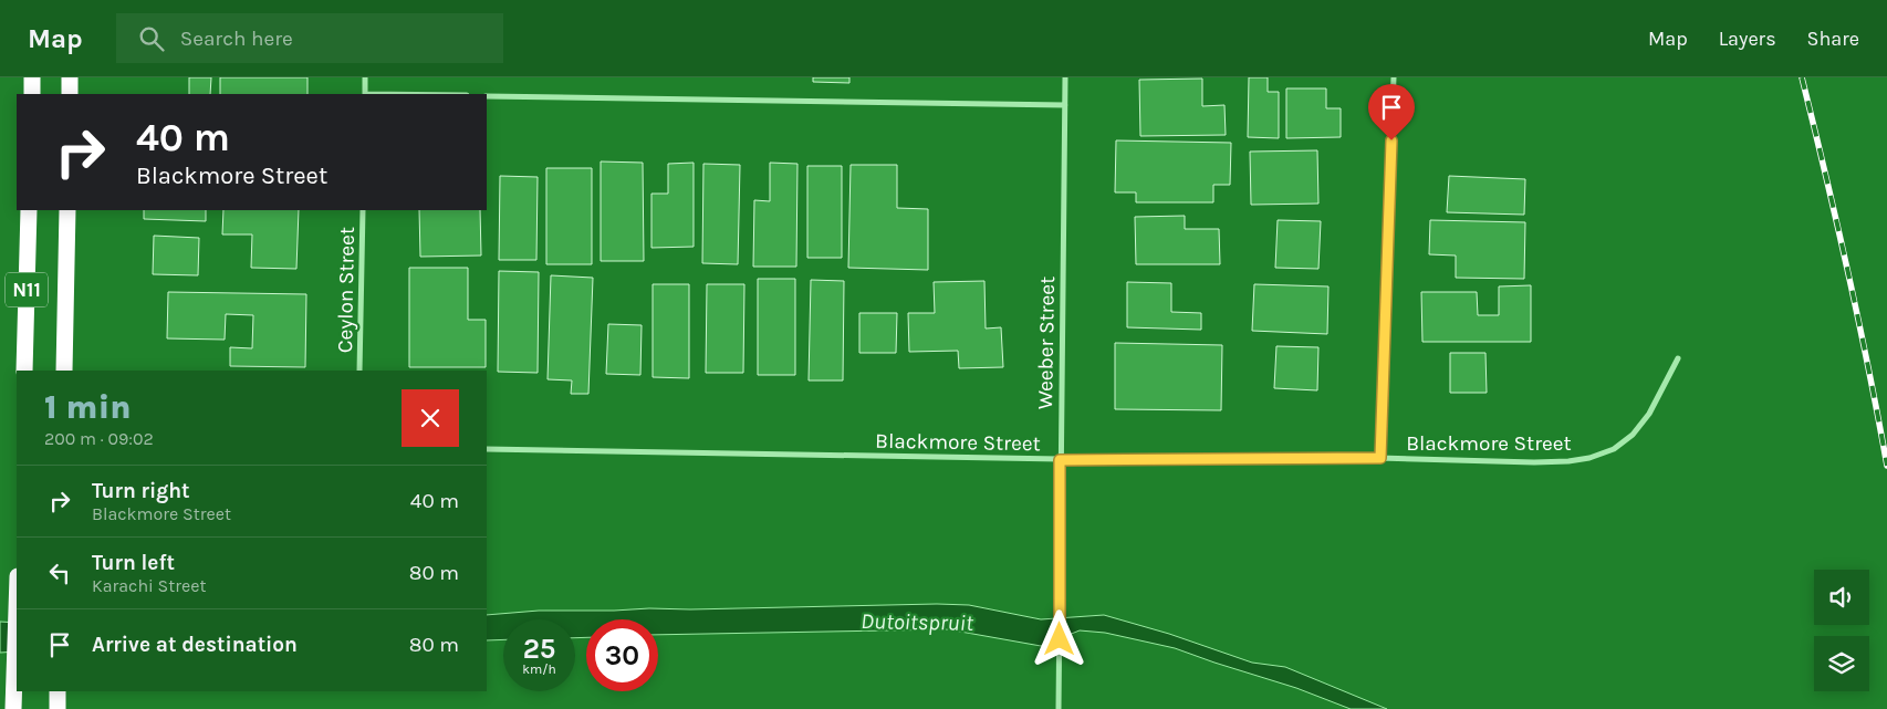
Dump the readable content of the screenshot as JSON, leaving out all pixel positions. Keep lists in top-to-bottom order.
{
  "streets": {
    "highway": ["N11"],
    "street": ["Ceylon Street", "Weeber Street", "Blackmore Street"]
  },
  "crossings": [
    ["Weeber Street", "Blackmore Street"]
  ],
  "water": ["Dutoitspruit"],
  "page": {
    "header": "Map",
    "search": "Search here",
    "nav": ["Map", "Layers", "Share"],
    "turn": ["40 m", "Blackmore Street"],
    "heading": ["1 min", "200 m · 09:02"],
    "list": [
      {
        "name": "Turn right",
        "note": "Blackmore Street",
        "value": "40 m"
      },
      {
        "name": "Turn left",
        "note": "Karachi Street",
        "value": "80 m"
      },
      {
        "name": "Arrive at destination",
        "value": "80 m"
      }
    ],
    "speed": "25 km/h",
    "limit": "30"
  }
}
